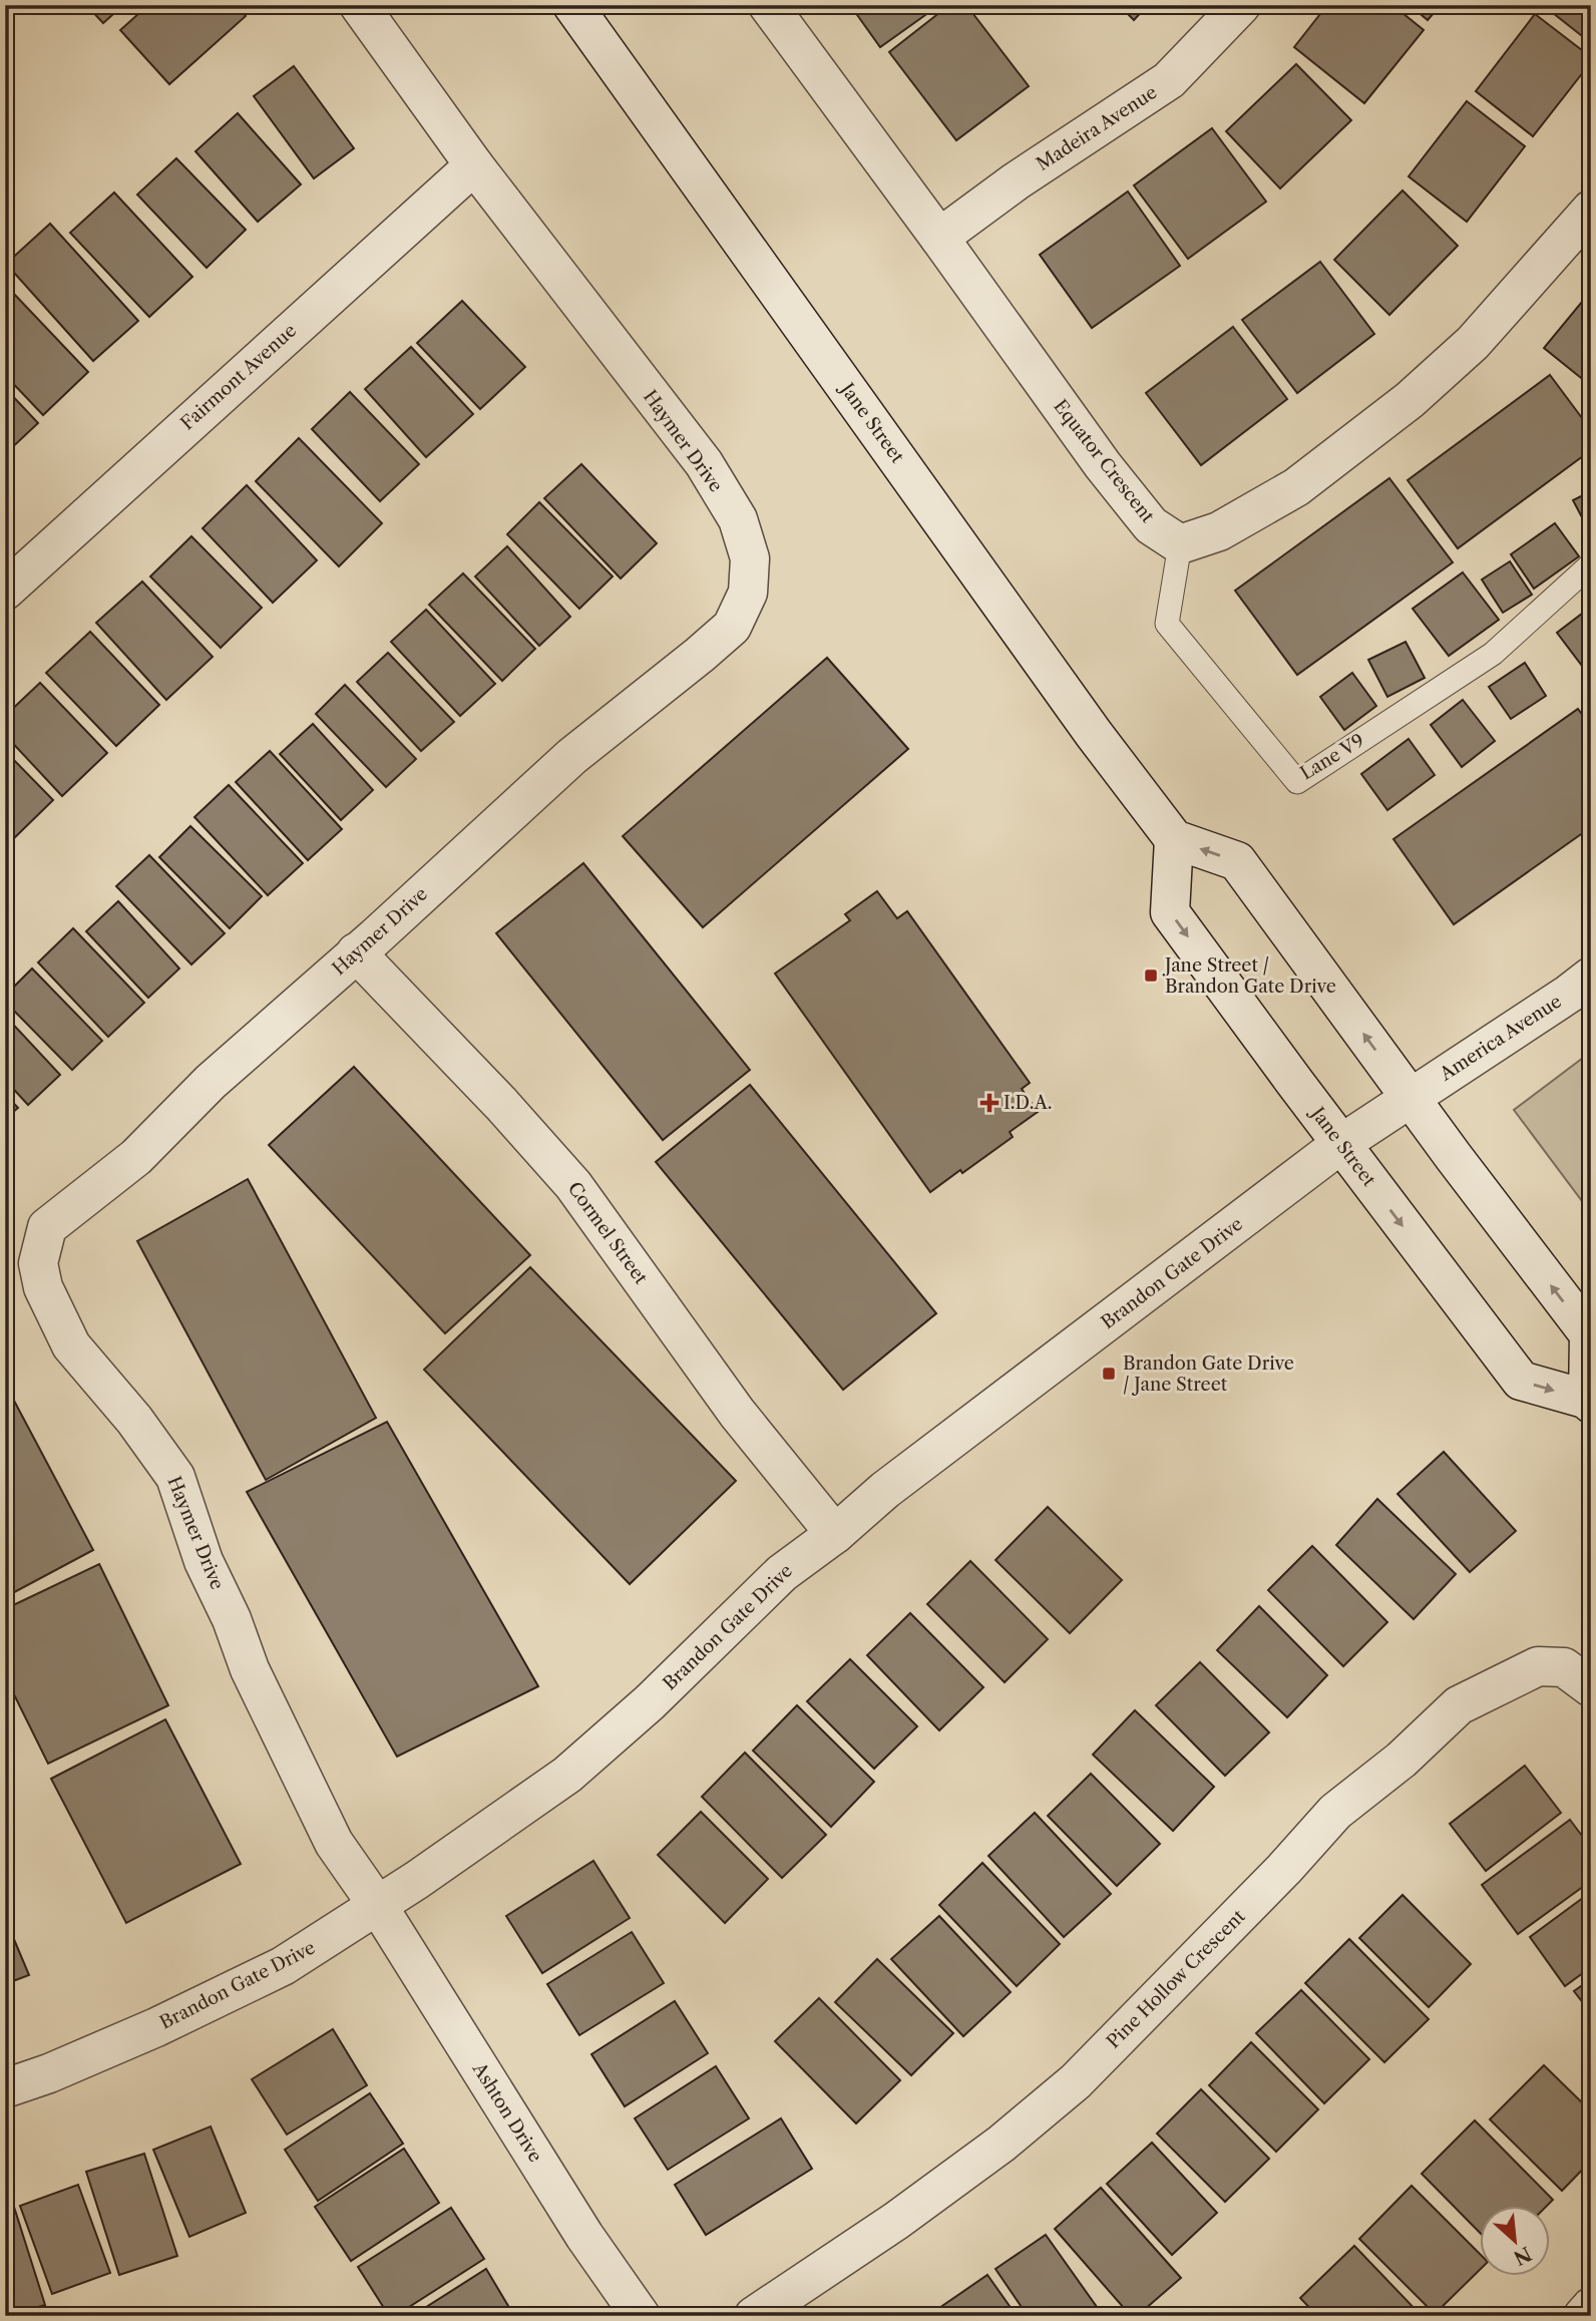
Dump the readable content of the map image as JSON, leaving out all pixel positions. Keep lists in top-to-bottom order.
{
  "streets": {
    "street": [
      "Madeira Avenue",
      "Fairmont Avenue",
      "Jane Street",
      "Haymer Drive",
      "Equator Crescent",
      "America Avenue",
      "Cormel Street",
      "Brandon Gate Drive",
      "Pine Hollow Crescent",
      "Ashton Drive"
    ],
    "lane": ["Lane V9"]
  },
  "crossings": [
    ["Madeira Avenue", "Equator Crescent"],
    ["Fairmont Avenue", "Haymer Drive"],
    ["Jane Street", "America Avenue"],
    ["Jane Street", "Brandon Gate Drive"],
    ["Haymer Drive", "Cormel Street"],
    ["Haymer Drive", "Brandon Gate Drive"],
    ["Haymer Drive", "Ashton Drive"],
    ["Equator Crescent", "Lane V9"],
    ["America Avenue", "Brandon Gate Drive"],
    ["Cormel Street", "Brandon Gate Drive"],
    ["Brandon Gate Drive", "Ashton Drive"]
  ],
  "places": {
    "transit": ["Jane Street / Brandon Gate Drive", "Brandon Gate Drive / Jane Street"],
    "health": ["I.D.A."]
  },
  "north": "bottom right"
}
